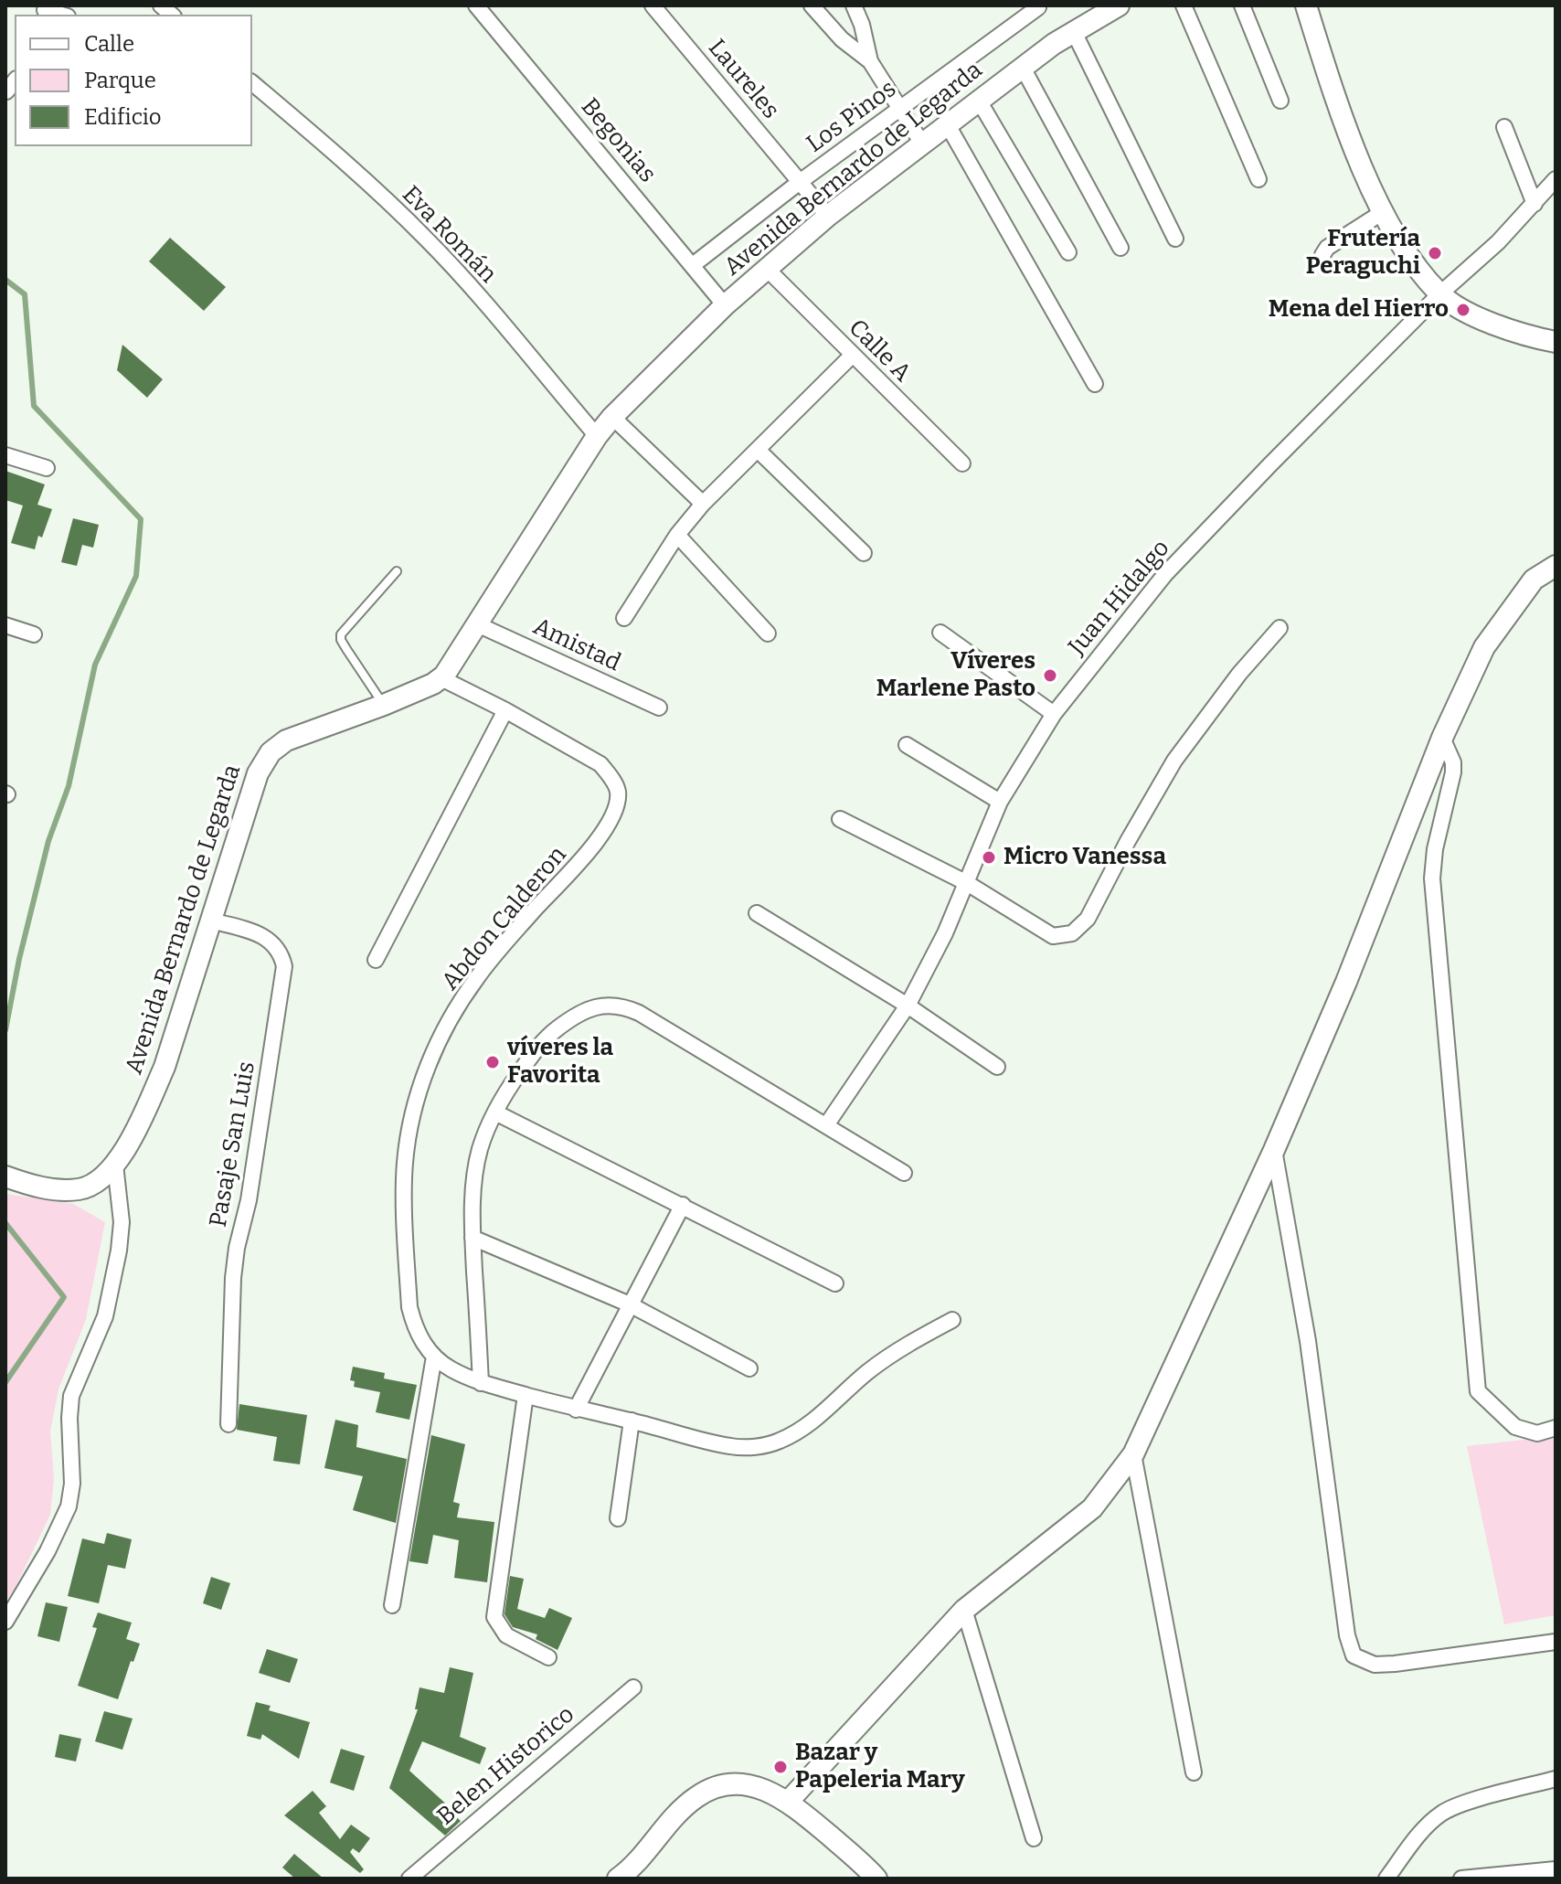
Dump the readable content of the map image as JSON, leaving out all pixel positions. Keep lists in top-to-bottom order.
{
  "streets": {
    "street": [
      "Laureles",
      "Los Pinos",
      "Begonias",
      "Avenida Bernardo de Legarda",
      "Eva Román",
      "Calle A",
      "Juan Hidalgo",
      "Amistad",
      "Abdon Calderon",
      "Pasaje San Luis",
      "Belen Historico"
    ]
  },
  "crossings": [
    ["Laureles", "Los Pinos"],
    ["Laureles", "Avenida Bernardo de Legarda"],
    ["Los Pinos", "Begonias"],
    ["Begonias", "Avenida Bernardo de Legarda"],
    ["Avenida Bernardo de Legarda", "Eva Román"],
    ["Avenida Bernardo de Legarda", "Calle A"],
    ["Avenida Bernardo de Legarda", "Amistad"],
    ["Avenida Bernardo de Legarda", "Abdon Calderon"],
    ["Avenida Bernardo de Legarda", "Pasaje San Luis"]
  ],
  "places": [
    "Frutería Peraguchi",
    "Mena del Hierro",
    "Víveres Marlene Pasto",
    "Micro Vanessa",
    "víveres la Favorita",
    "Bazar y Papeleria Mary"
  ],
  "legend": ["Calle", "Parque", "Edificio"]
}
